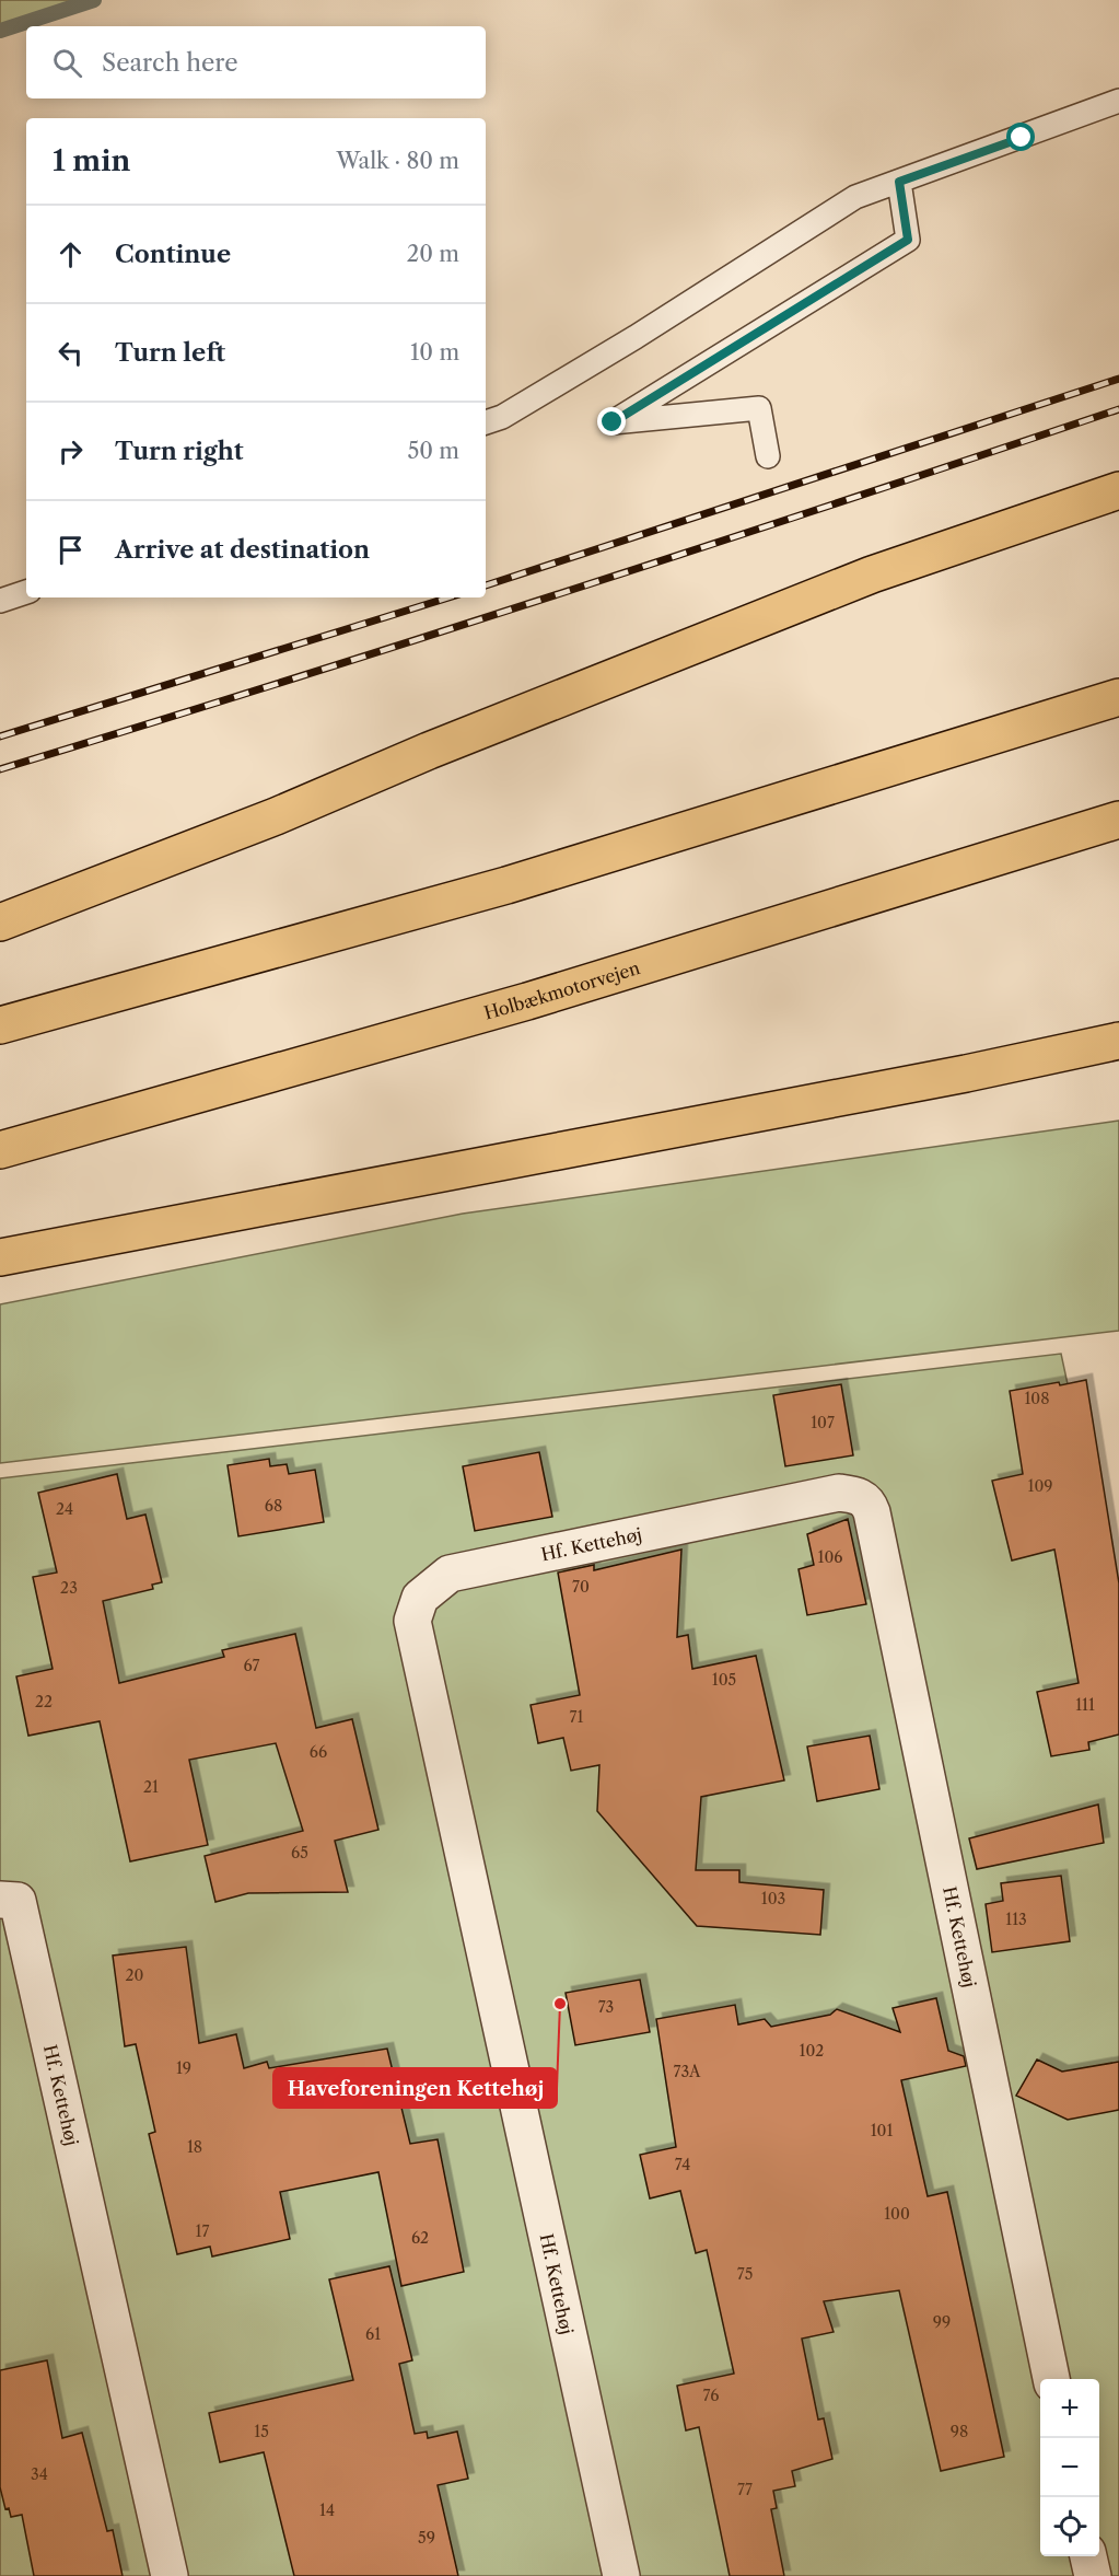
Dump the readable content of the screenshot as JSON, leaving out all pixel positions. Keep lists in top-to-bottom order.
{
  "streets": {
    "highway": ["Holbækmotorvejen"],
    "street": ["Hf. Kettehøj"]
  },
  "places": ["Haveforeningen Kettehøj"],
  "house_numbers": [
    "108",
    "107",
    "109",
    "68",
    "24",
    "106",
    "70",
    "23",
    "67",
    "105",
    "22",
    "111",
    "71",
    "66",
    "21",
    "65",
    "103",
    "113",
    "20",
    "73",
    "102",
    "19",
    "73A",
    "101",
    "18",
    "74",
    "100",
    "17",
    "62",
    "75",
    "99",
    "61",
    "76",
    "15",
    "98",
    "34",
    "77",
    "14",
    "59"
  ],
  "page": {
    "search": "Search here",
    "heading": ["1 min", "Walk · 80 m"],
    "list": [
      ["Continue", "20 m"],
      ["Turn left", "10 m"],
      ["Turn right", "50 m"],
      "Arrive at destination"
    ],
    "map_buttons": ["+", "−"]
  }
}
